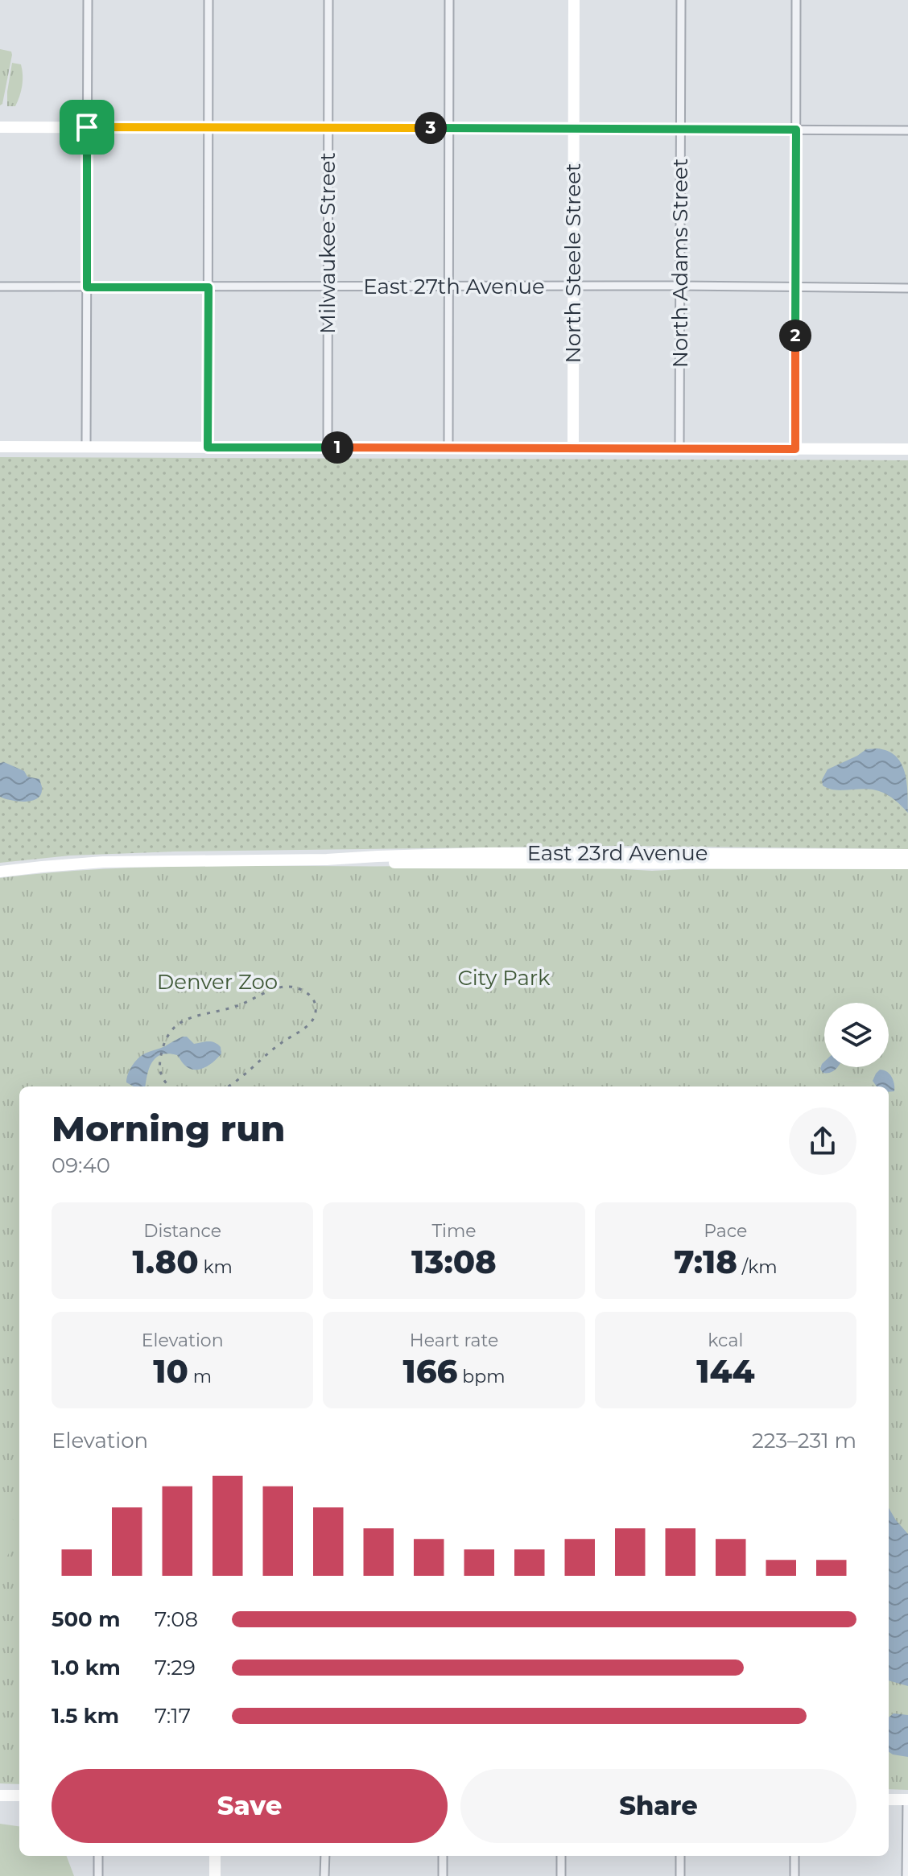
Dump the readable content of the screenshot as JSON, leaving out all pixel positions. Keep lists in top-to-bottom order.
{
  "streets": {
    "street": [
      "Milwaukee Street",
      "North Steele Street",
      "North Adams Street",
      "East 27th Avenue",
      "East 23rd Avenue"
    ]
  },
  "crossings": [
    ["Milwaukee Street", "East 27th Avenue"],
    ["North Steele Street", "East 27th Avenue"],
    ["North Adams Street", "East 27th Avenue"]
  ],
  "parks": ["City Park", "Denver Zoo"],
  "page": {
    "pins": ["3", "2", "1"],
    "heading": ["Morning run", "09:40"],
    "stats": [
      ["Distance", "1.80 km"],
      ["Time", "13:08"],
      ["Pace", "7:18 /km"],
      ["Elevation", "10 m"],
      ["Heart rate", "166 bpm"],
      ["kcal", "144"]
    ],
    "chart": ["Elevation", "223–231 m"],
    "list": [
      {
        "name": "500 m",
        "note": "7:08"
      },
      {
        "name": "1.0 km",
        "note": "7:29"
      },
      {
        "name": "1.5 km",
        "note": "7:17"
      }
    ],
    "buttons": ["Save", "Share"]
  }
}
